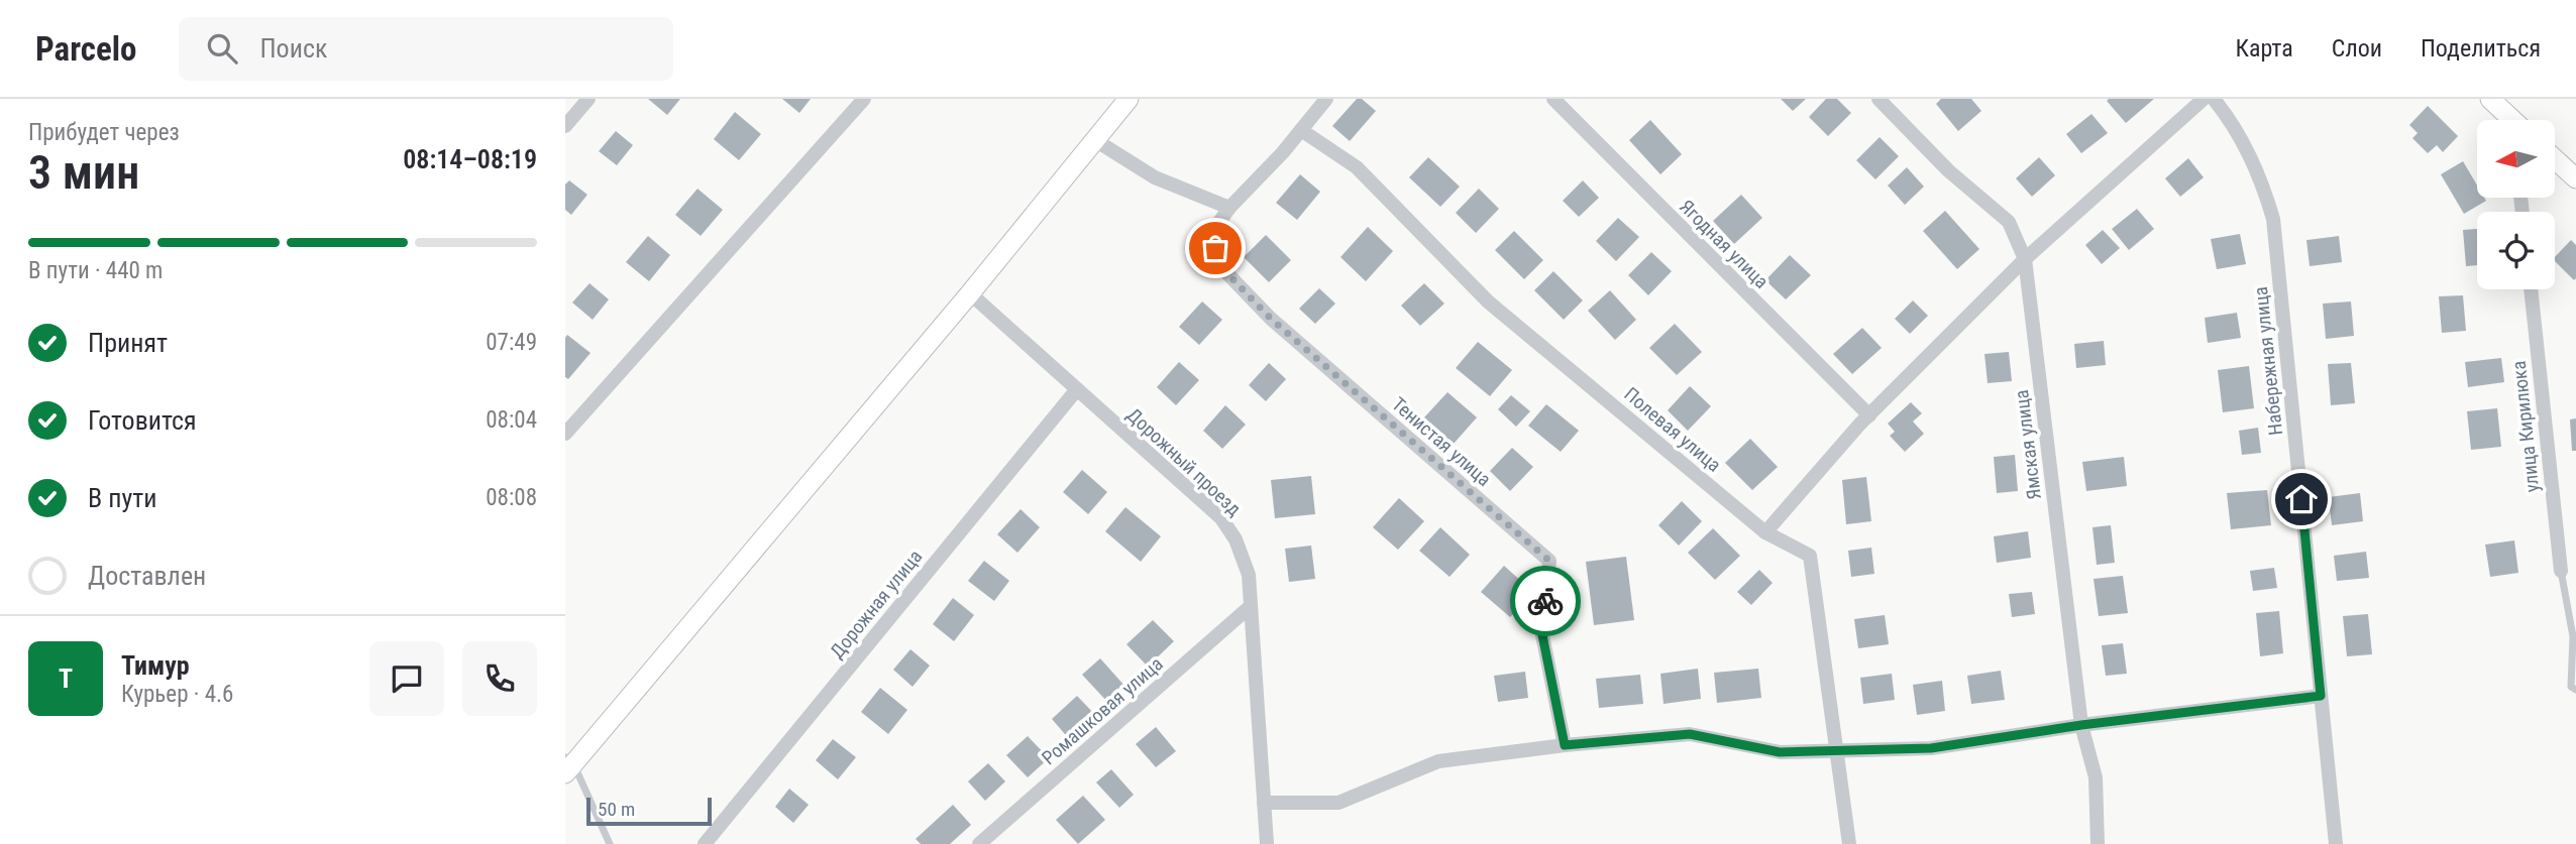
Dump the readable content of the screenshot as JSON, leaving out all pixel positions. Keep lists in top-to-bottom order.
{
  "streets": {
    "street": [
      "Ягодная улица",
      "Набережная улица",
      "улица Кирилюка",
      "Полевая улица",
      "Тенистая улица",
      "Ямская улица",
      "Дорожный проезд",
      "Дорожная улица",
      "Ромашковая улица"
    ]
  },
  "crossings": [
    ["Дорожный проезд", "Дорожная улица"],
    ["Дорожный проезд", "Ромашковая улица"]
  ],
  "scale_bar": "50 m",
  "north": "left",
  "page": {
    "header": "Parcelo",
    "search": "Поиск",
    "nav": ["Карта", "Слои", "Поделиться"],
    "heading": ["3 мин", "Прибудет через", "08:14–08:19"],
    "panel": ["Тимур", "Курьер · 4.6"],
    "bar": "В пути · 440 m",
    "list": [
      ["Принят", "07:49"],
      ["Готовится", "08:04"],
      ["В пути", "08:08"],
      "Доставлен"
    ],
    "round": "Т",
    "scale": "50 m"
  }
}
